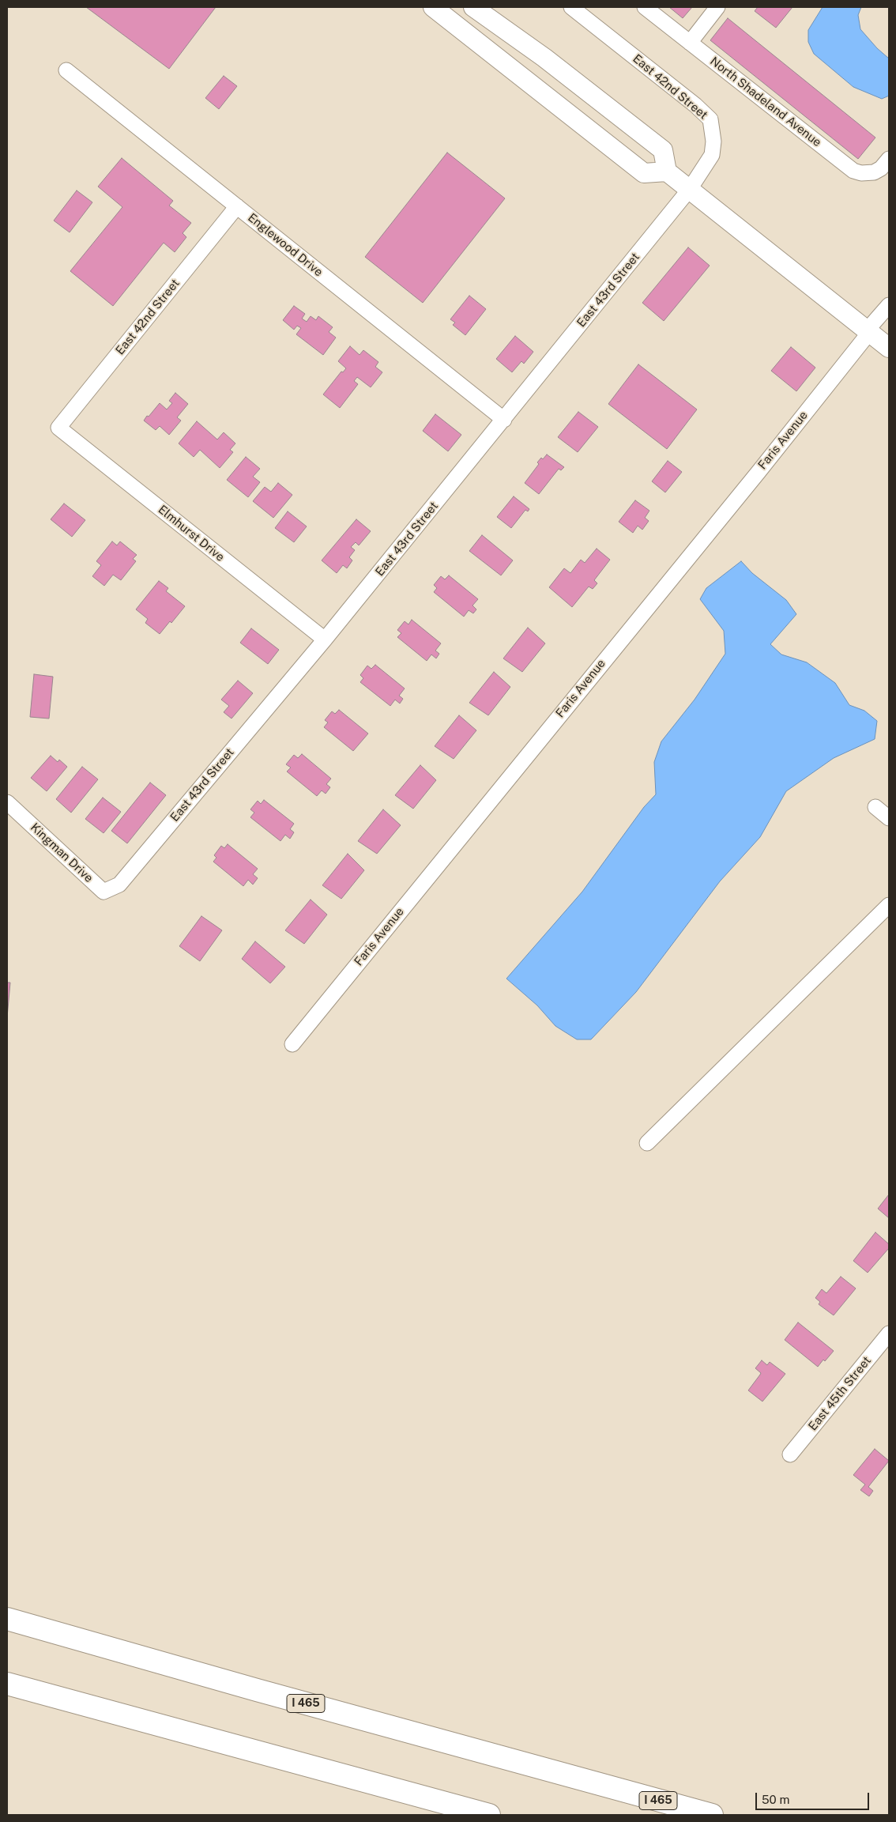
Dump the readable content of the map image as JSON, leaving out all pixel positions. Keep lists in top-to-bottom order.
{
  "streets": {
    "highway": ["I 465"],
    "street": [
      "East 42nd Street",
      "North Shadeland Avenue",
      "Englewood Drive",
      "East 43rd Street",
      "Faris Avenue",
      "Elmhurst Drive",
      "Kingman Drive",
      "East 45th Street"
    ]
  },
  "crossings": [
    ["East 42nd Street", "Englewood Drive"],
    ["East 42nd Street", "East 43rd Street"],
    ["East 42nd Street", "Elmhurst Drive"],
    ["Englewood Drive", "East 43rd Street"],
    ["East 43rd Street", "Elmhurst Drive"],
    ["East 43rd Street", "Kingman Drive"]
  ],
  "scale_bar": "50 m"
}
